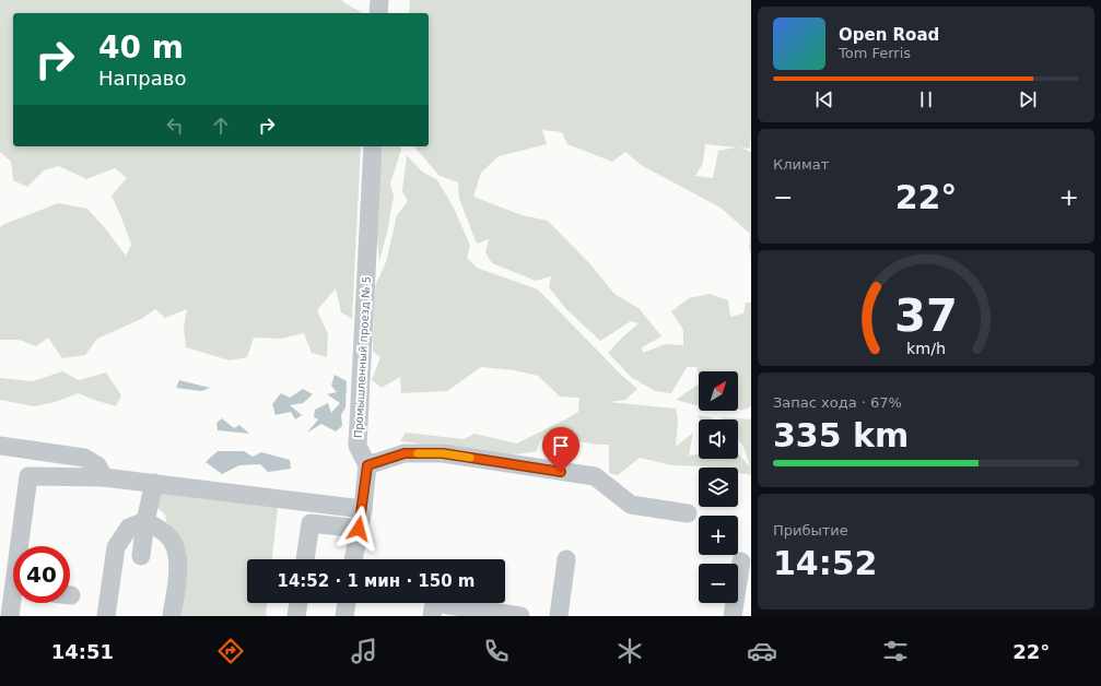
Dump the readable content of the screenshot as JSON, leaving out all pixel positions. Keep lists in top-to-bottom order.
{
  "streets": {
    "street": ["Промышленный проезд № 5"]
  },
  "north": "top right",
  "page": {
    "turn": ["40 m", "Направо"],
    "song": ["Open Road", "Tom Ferris"],
    "tile": [
      "Климат",
      ["Запас хода · 67%", "335 km"],
      ["Прибытие", "14:52"]
    ],
    "heat": ["−", "22°", "+"],
    "map_buttons": ["+", "−"],
    "limit": "40",
    "trip": "14:52 · 1 мин · 150 m",
    "tabs": ["14:51", "22°"],
    "gauge": ["37", "km/h"]
  }
}
